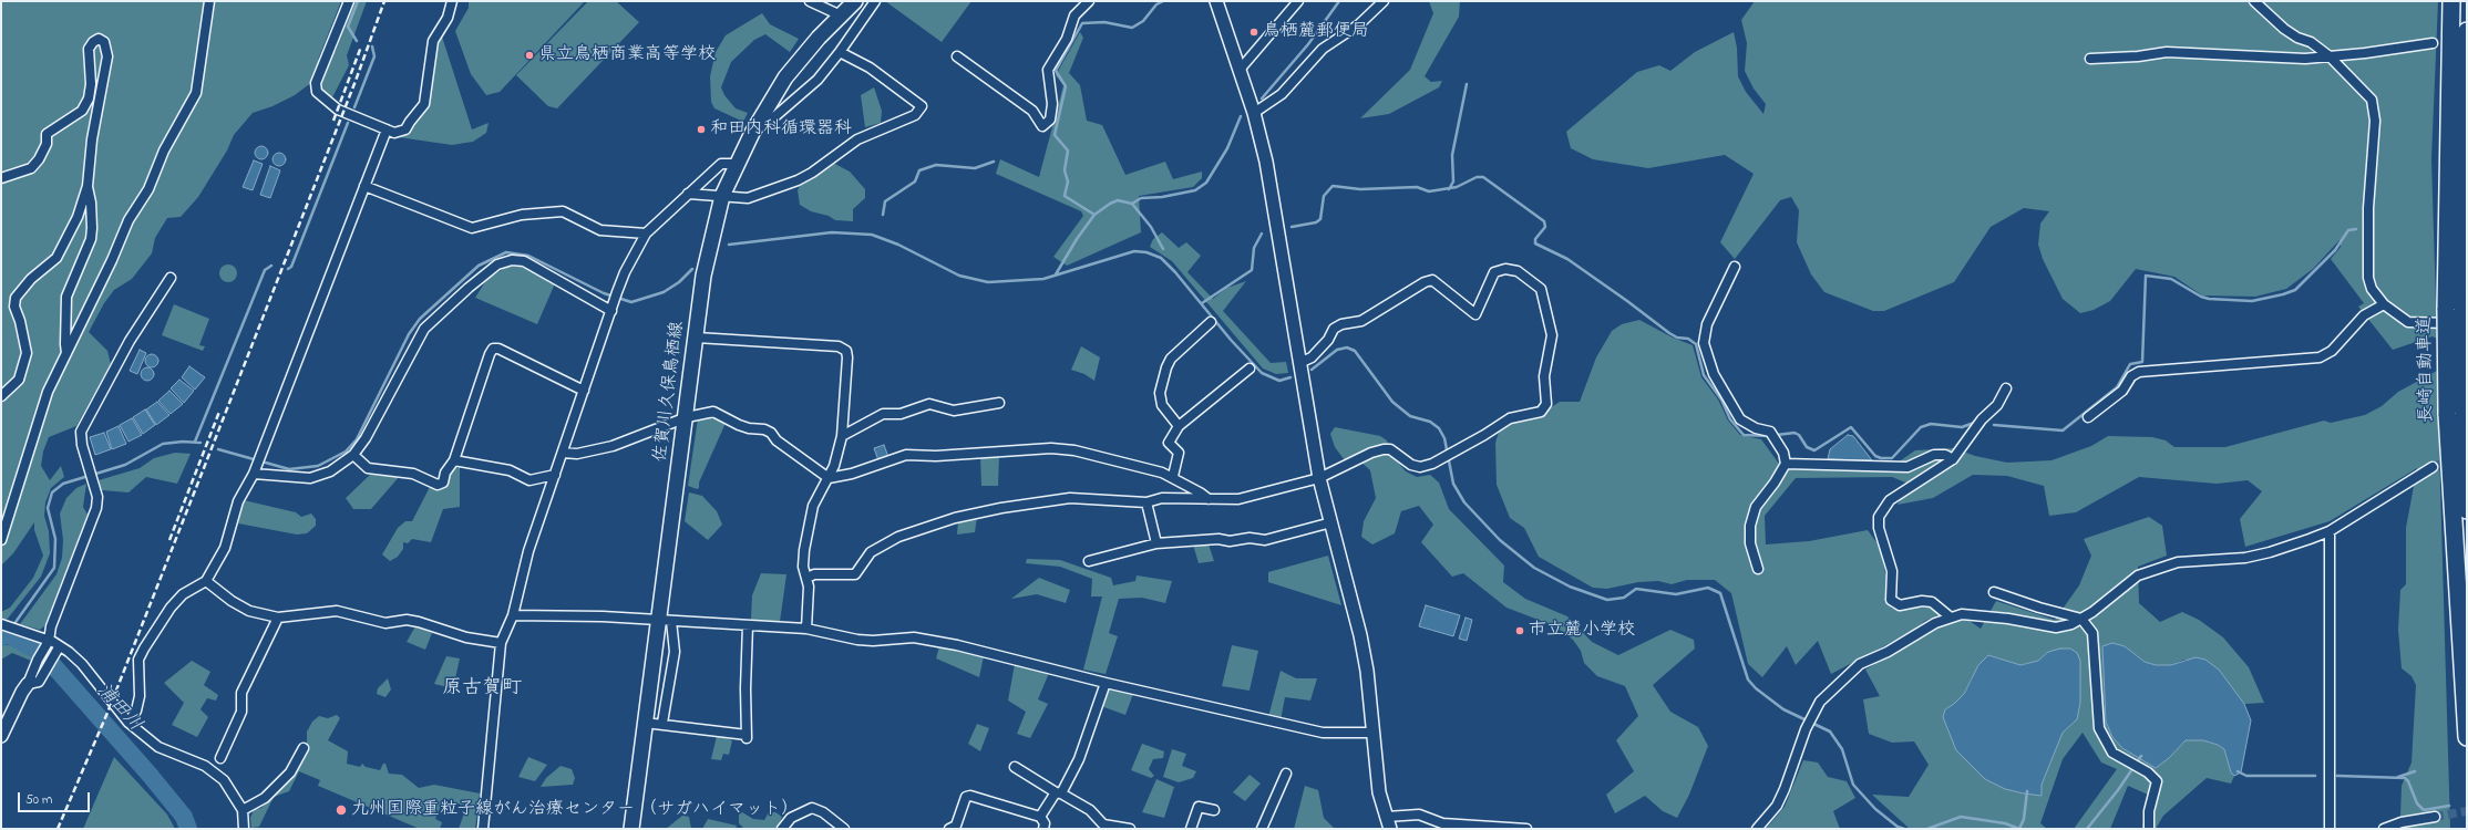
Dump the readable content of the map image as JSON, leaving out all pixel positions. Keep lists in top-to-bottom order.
{
  "streets": {
    "highway": ["長崎自動車道"],
    "main road": ["佐賀川久保鳥栖線"]
  },
  "districts": ["原古賀町"],
  "water": ["浦田川"],
  "places": [
    "鳥栖麓郵便局",
    "県立鳥栖商業高等学校",
    "和田内科循環器科",
    "市立麓小学校",
    "九州国際重粒子線がん治療センター （サガハイマット）"
  ],
  "scale_bar": "50 m"
}
